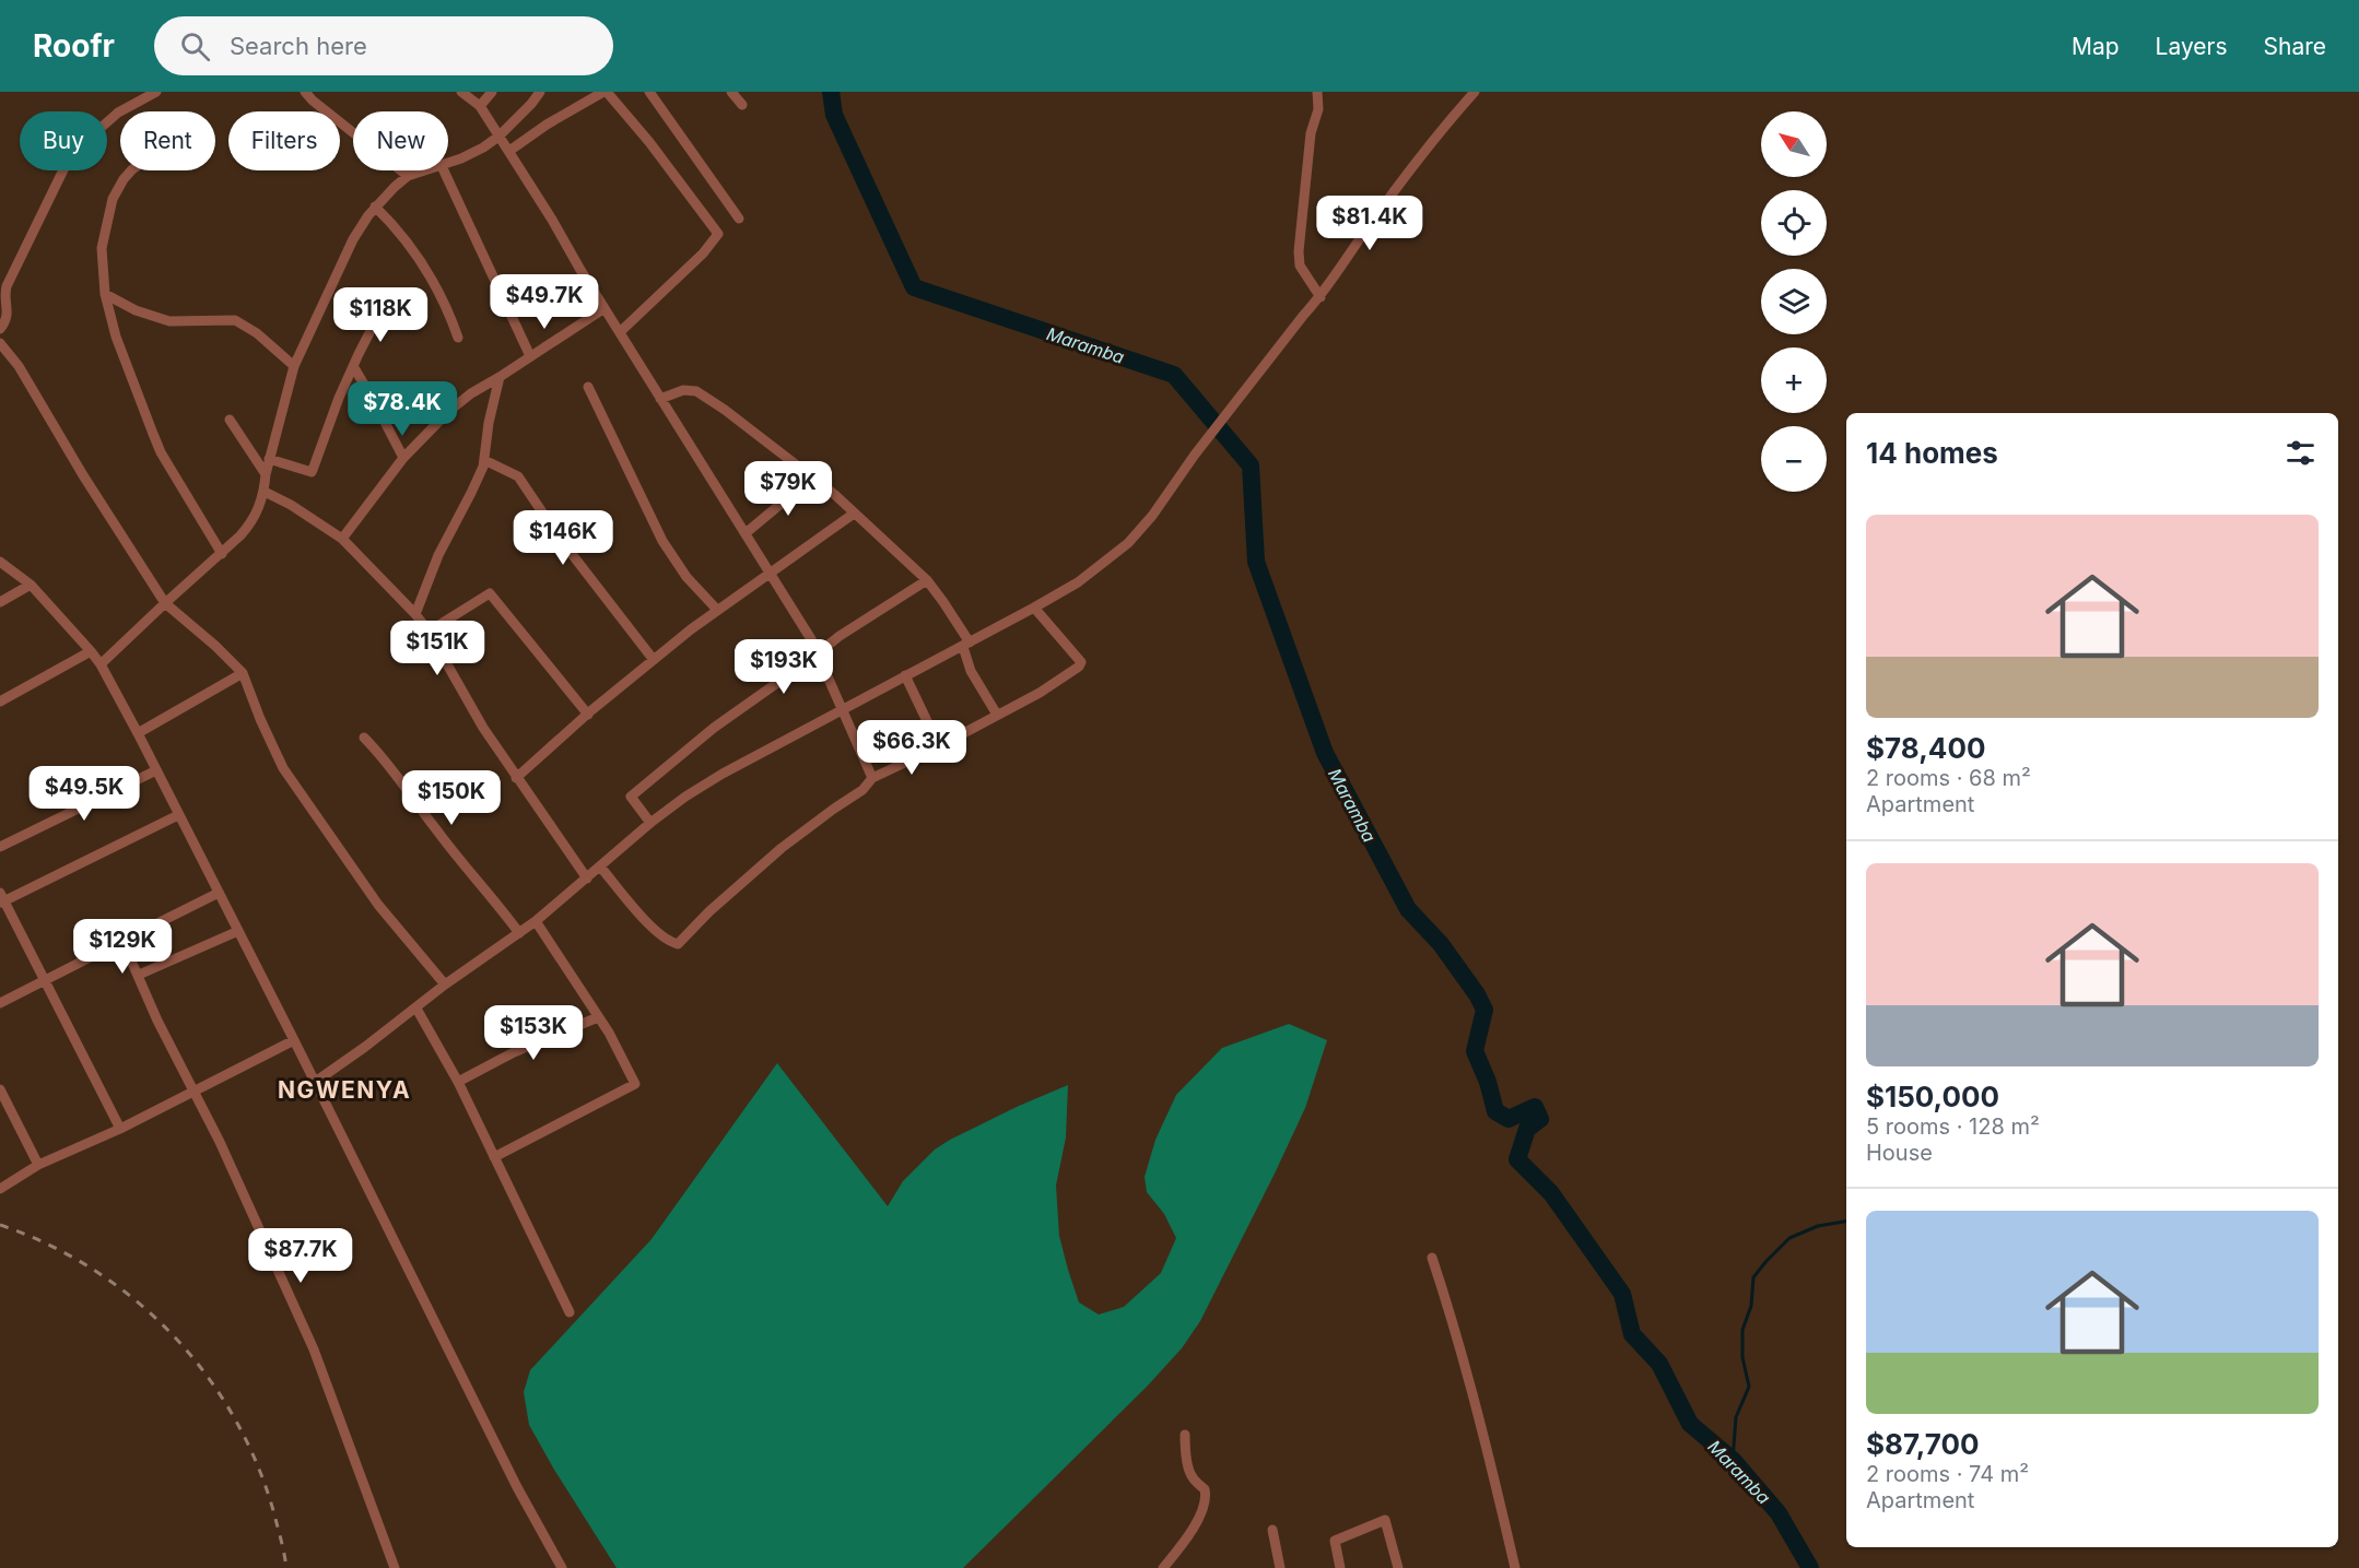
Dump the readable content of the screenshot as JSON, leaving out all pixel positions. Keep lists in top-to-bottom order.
{
  "districts": ["NGWENYA"],
  "water": ["Maramba"],
  "north": "top left",
  "page": {
    "header": "Roofr",
    "search": "Search here",
    "nav": ["Map", "Layers", "Share"],
    "map_buttons": ["+", "−"],
    "chip": [
      "Buy",
      "Rent",
      "Filters",
      "New"
    ],
    "price": [
      "$81.4K",
      "$49.7K",
      "$118K",
      "$78.4K",
      "$79K",
      "$146K",
      "$151K",
      "$193K",
      "$66.3K",
      "$49.5K",
      "$150K",
      "$129K",
      "$153K",
      "$87.7K"
    ],
    "heading": "14 homes",
    "list": [
      {
        "name": "$78,400",
        "note": "2 rooms · 68 m² · Apartment"
      },
      {
        "name": "$150,000",
        "note": "5 rooms · 128 m² · House"
      },
      {
        "name": "$87,700",
        "note": "2 rooms · 74 m² · Apartment"
      }
    ]
  }
}
